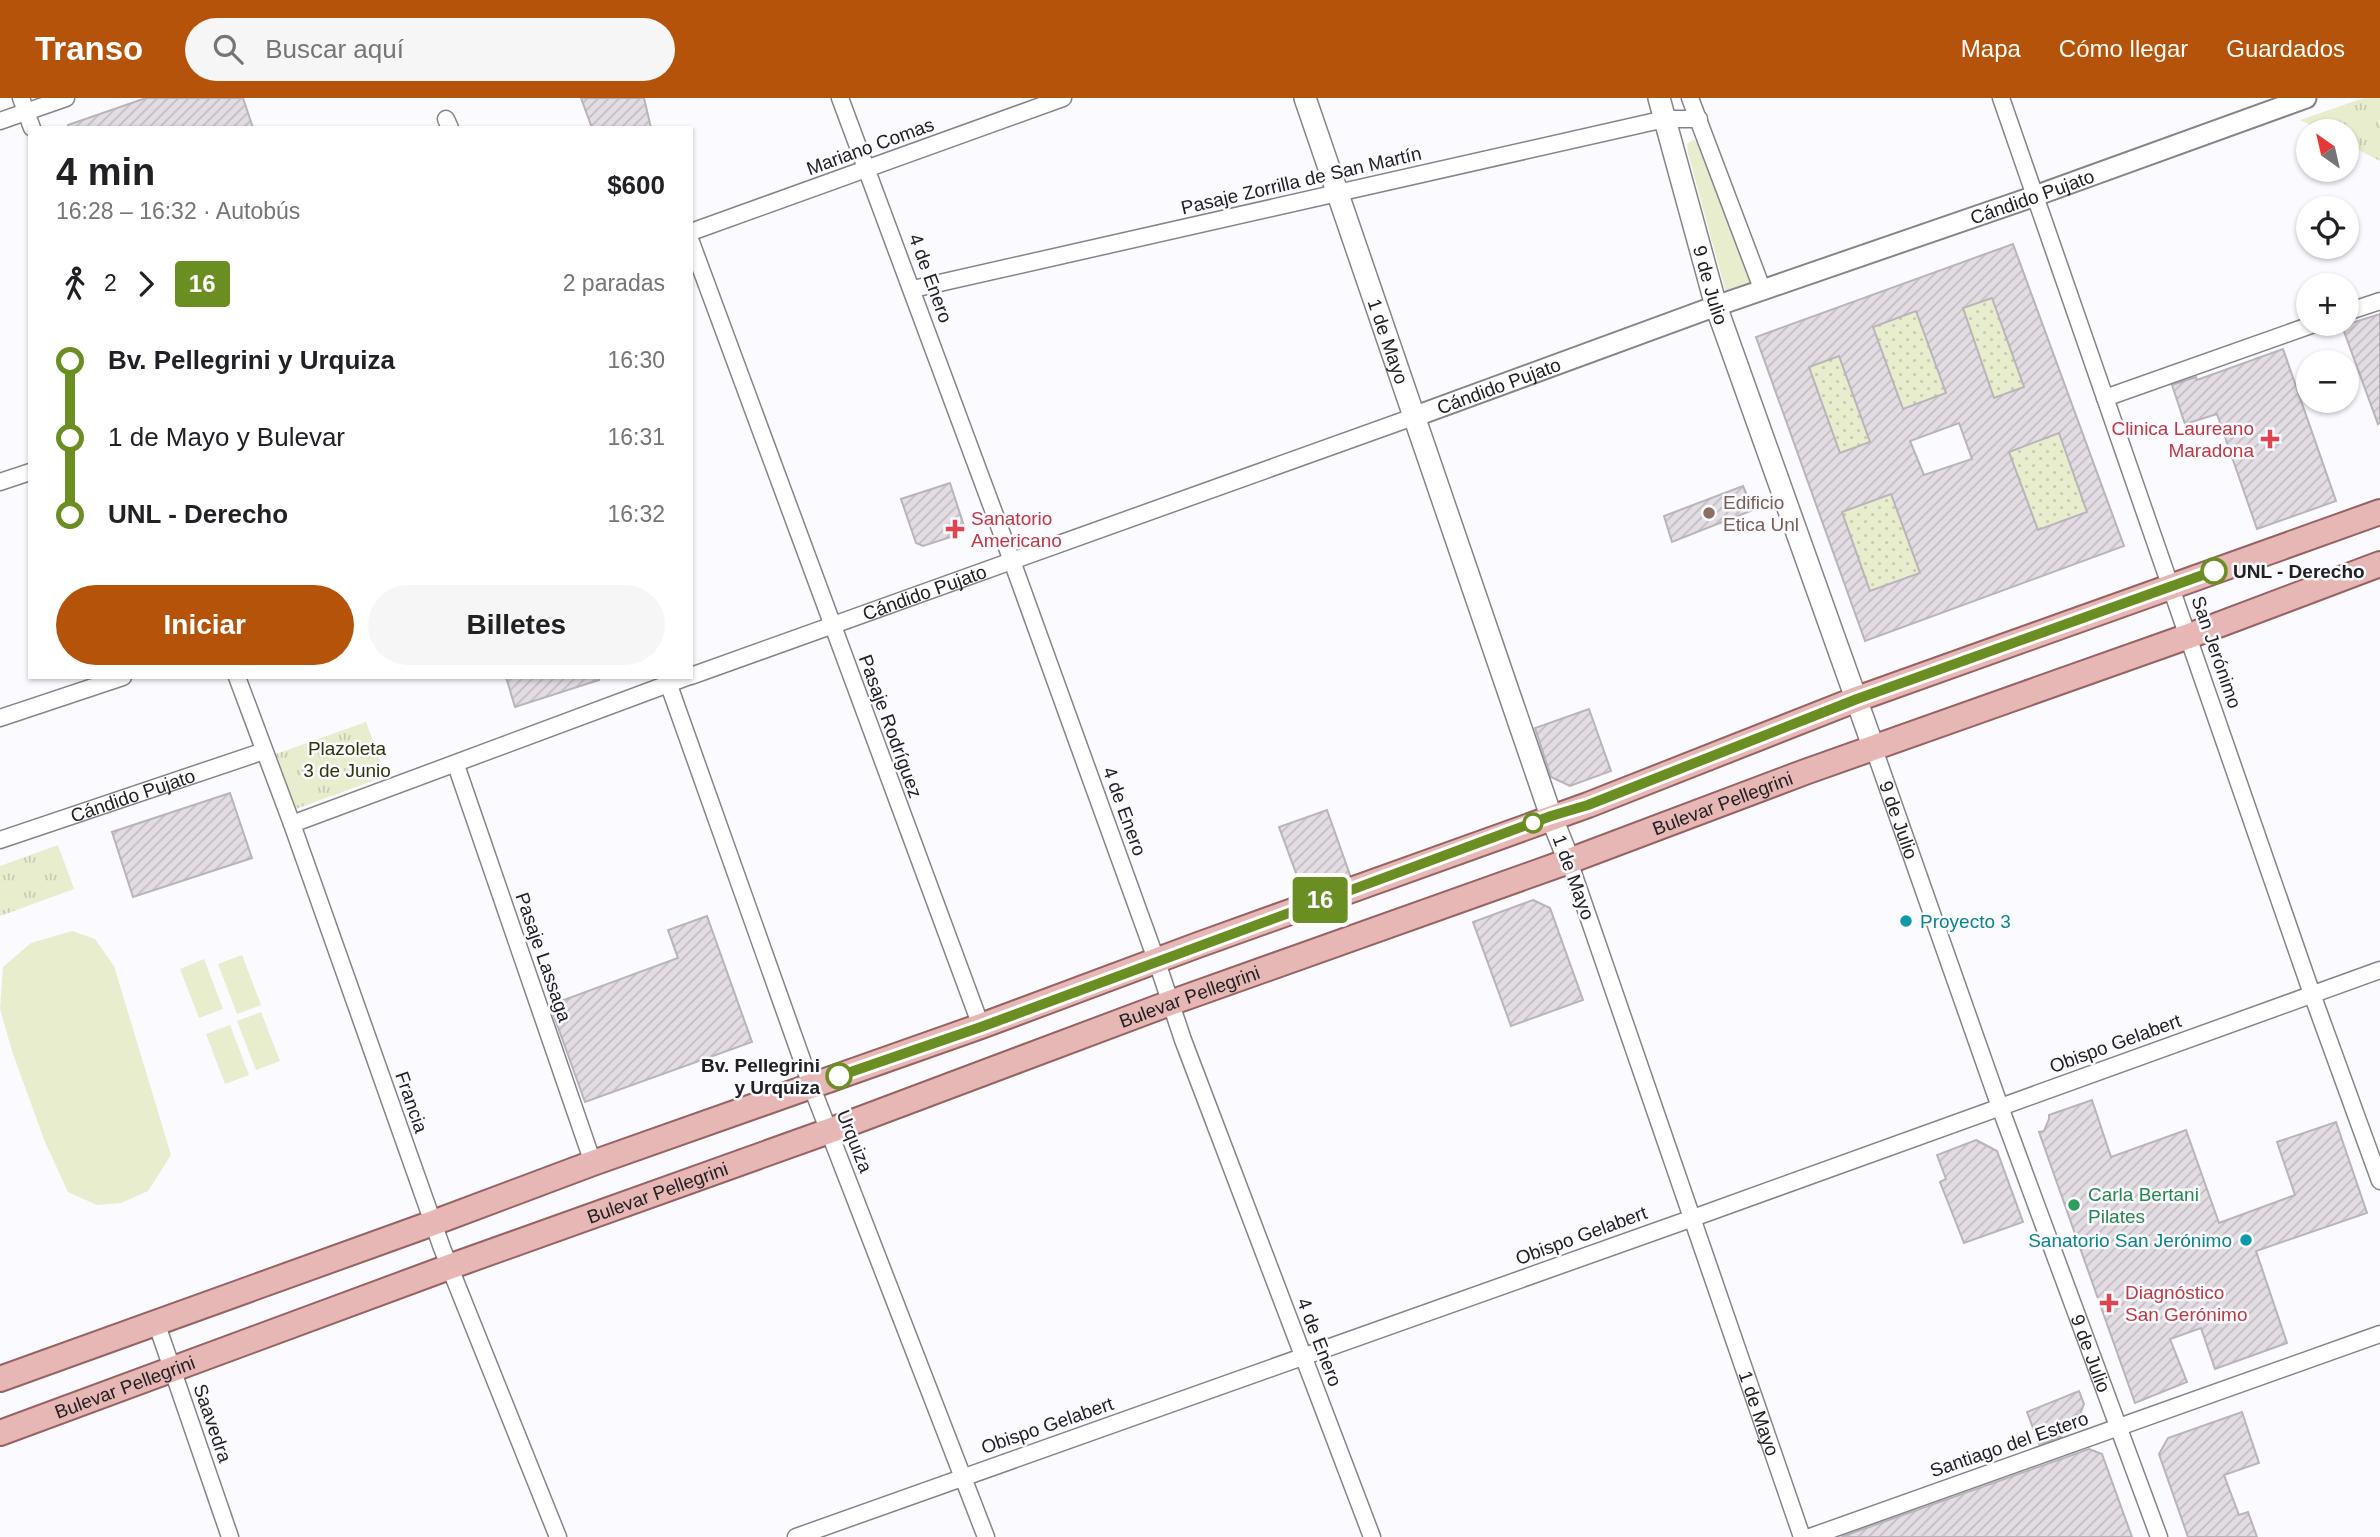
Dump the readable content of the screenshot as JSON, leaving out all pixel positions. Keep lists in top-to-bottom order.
{
  "streets": {
    "main road": ["9 de Julio", "1 de Mayo", "Bulevar Pellegrini"],
    "street": [
      "Mariano Comas",
      "Pasaje Zorrilla de San Martín",
      "Cándido Pujato",
      "4 de Enero",
      "San Jerónimo",
      "Pasaje Rodríguez",
      "Pasaje Lassaga",
      "Obispo Gelabert",
      "Francia",
      "Urquiza",
      "Saavedra",
      "Santiago del Estero"
    ]
  },
  "crossings": [
    ["Mariano Comas", "4 de Enero"],
    ["Pasaje Zorrilla de San Martín", "4 de Enero"],
    ["Pasaje Zorrilla de San Martín", "9 de Julio"],
    ["Pasaje Zorrilla de San Martín", "1 de Mayo"],
    ["Cándido Pujato", "4 de Enero"],
    ["Cándido Pujato", "9 de Julio"],
    ["Cándido Pujato", "1 de Mayo"],
    ["Cándido Pujato", "San Jerónimo"],
    ["Cándido Pujato", "Pasaje Rodríguez"],
    ["Cándido Pujato", "Pasaje Lassaga"],
    ["Cándido Pujato", "Francia"],
    ["Cándido Pujato", "Urquiza"],
    ["4 de Enero", "Bulevar Pellegrini"],
    ["4 de Enero", "Obispo Gelabert"],
    ["9 de Julio", "Bulevar Pellegrini"],
    ["9 de Julio", "Obispo Gelabert"],
    ["9 de Julio", "Santiago del Estero"],
    ["1 de Mayo", "Bulevar Pellegrini"],
    ["1 de Mayo", "Obispo Gelabert"],
    ["San Jerónimo", "Bulevar Pellegrini"],
    ["San Jerónimo", "Obispo Gelabert"],
    ["Bulevar Pellegrini", "Francia"],
    ["Bulevar Pellegrini", "Urquiza"],
    ["Bulevar Pellegrini", "Saavedra"],
    ["Obispo Gelabert", "Urquiza"]
  ],
  "parks": ["Plazoleta 3 de Junio"],
  "places": {
    "health": ["Clinica Laureano Maradona", "Sanatorio Americano", "Diagnóstico San Gerónimo"],
    "other": [
      "Edificio Etica Unl",
      "UNL - Derecho",
      "Proyecto 3",
      "Bv. Pellegrini y Urquiza",
      "Carla Bertani Pilates",
      "Sanatorio San Jerónimo"
    ]
  },
  "lines": ["bus line 16"],
  "north": "top left",
  "page": {
    "header": "Transo",
    "search": "Buscar aquí",
    "nav": ["Mapa", "Cómo llegar", "Guardados"],
    "on_map": "16",
    "map_buttons": ["+", "−"],
    "heading": ["4 min", "16:28 – 16:32 · Autobús", "$600"],
    "legs": ["2", "16", "2 paradas"],
    "list": [
      {
        "name": "Bv. Pellegrini y Urquiza",
        "value": "16:30"
      },
      {
        "name": "1 de Mayo y Bulevar",
        "value": "16:31"
      },
      {
        "name": "UNL - Derecho",
        "value": "16:32"
      }
    ],
    "buttons": ["Iniciar", "Billetes"]
  }
}
